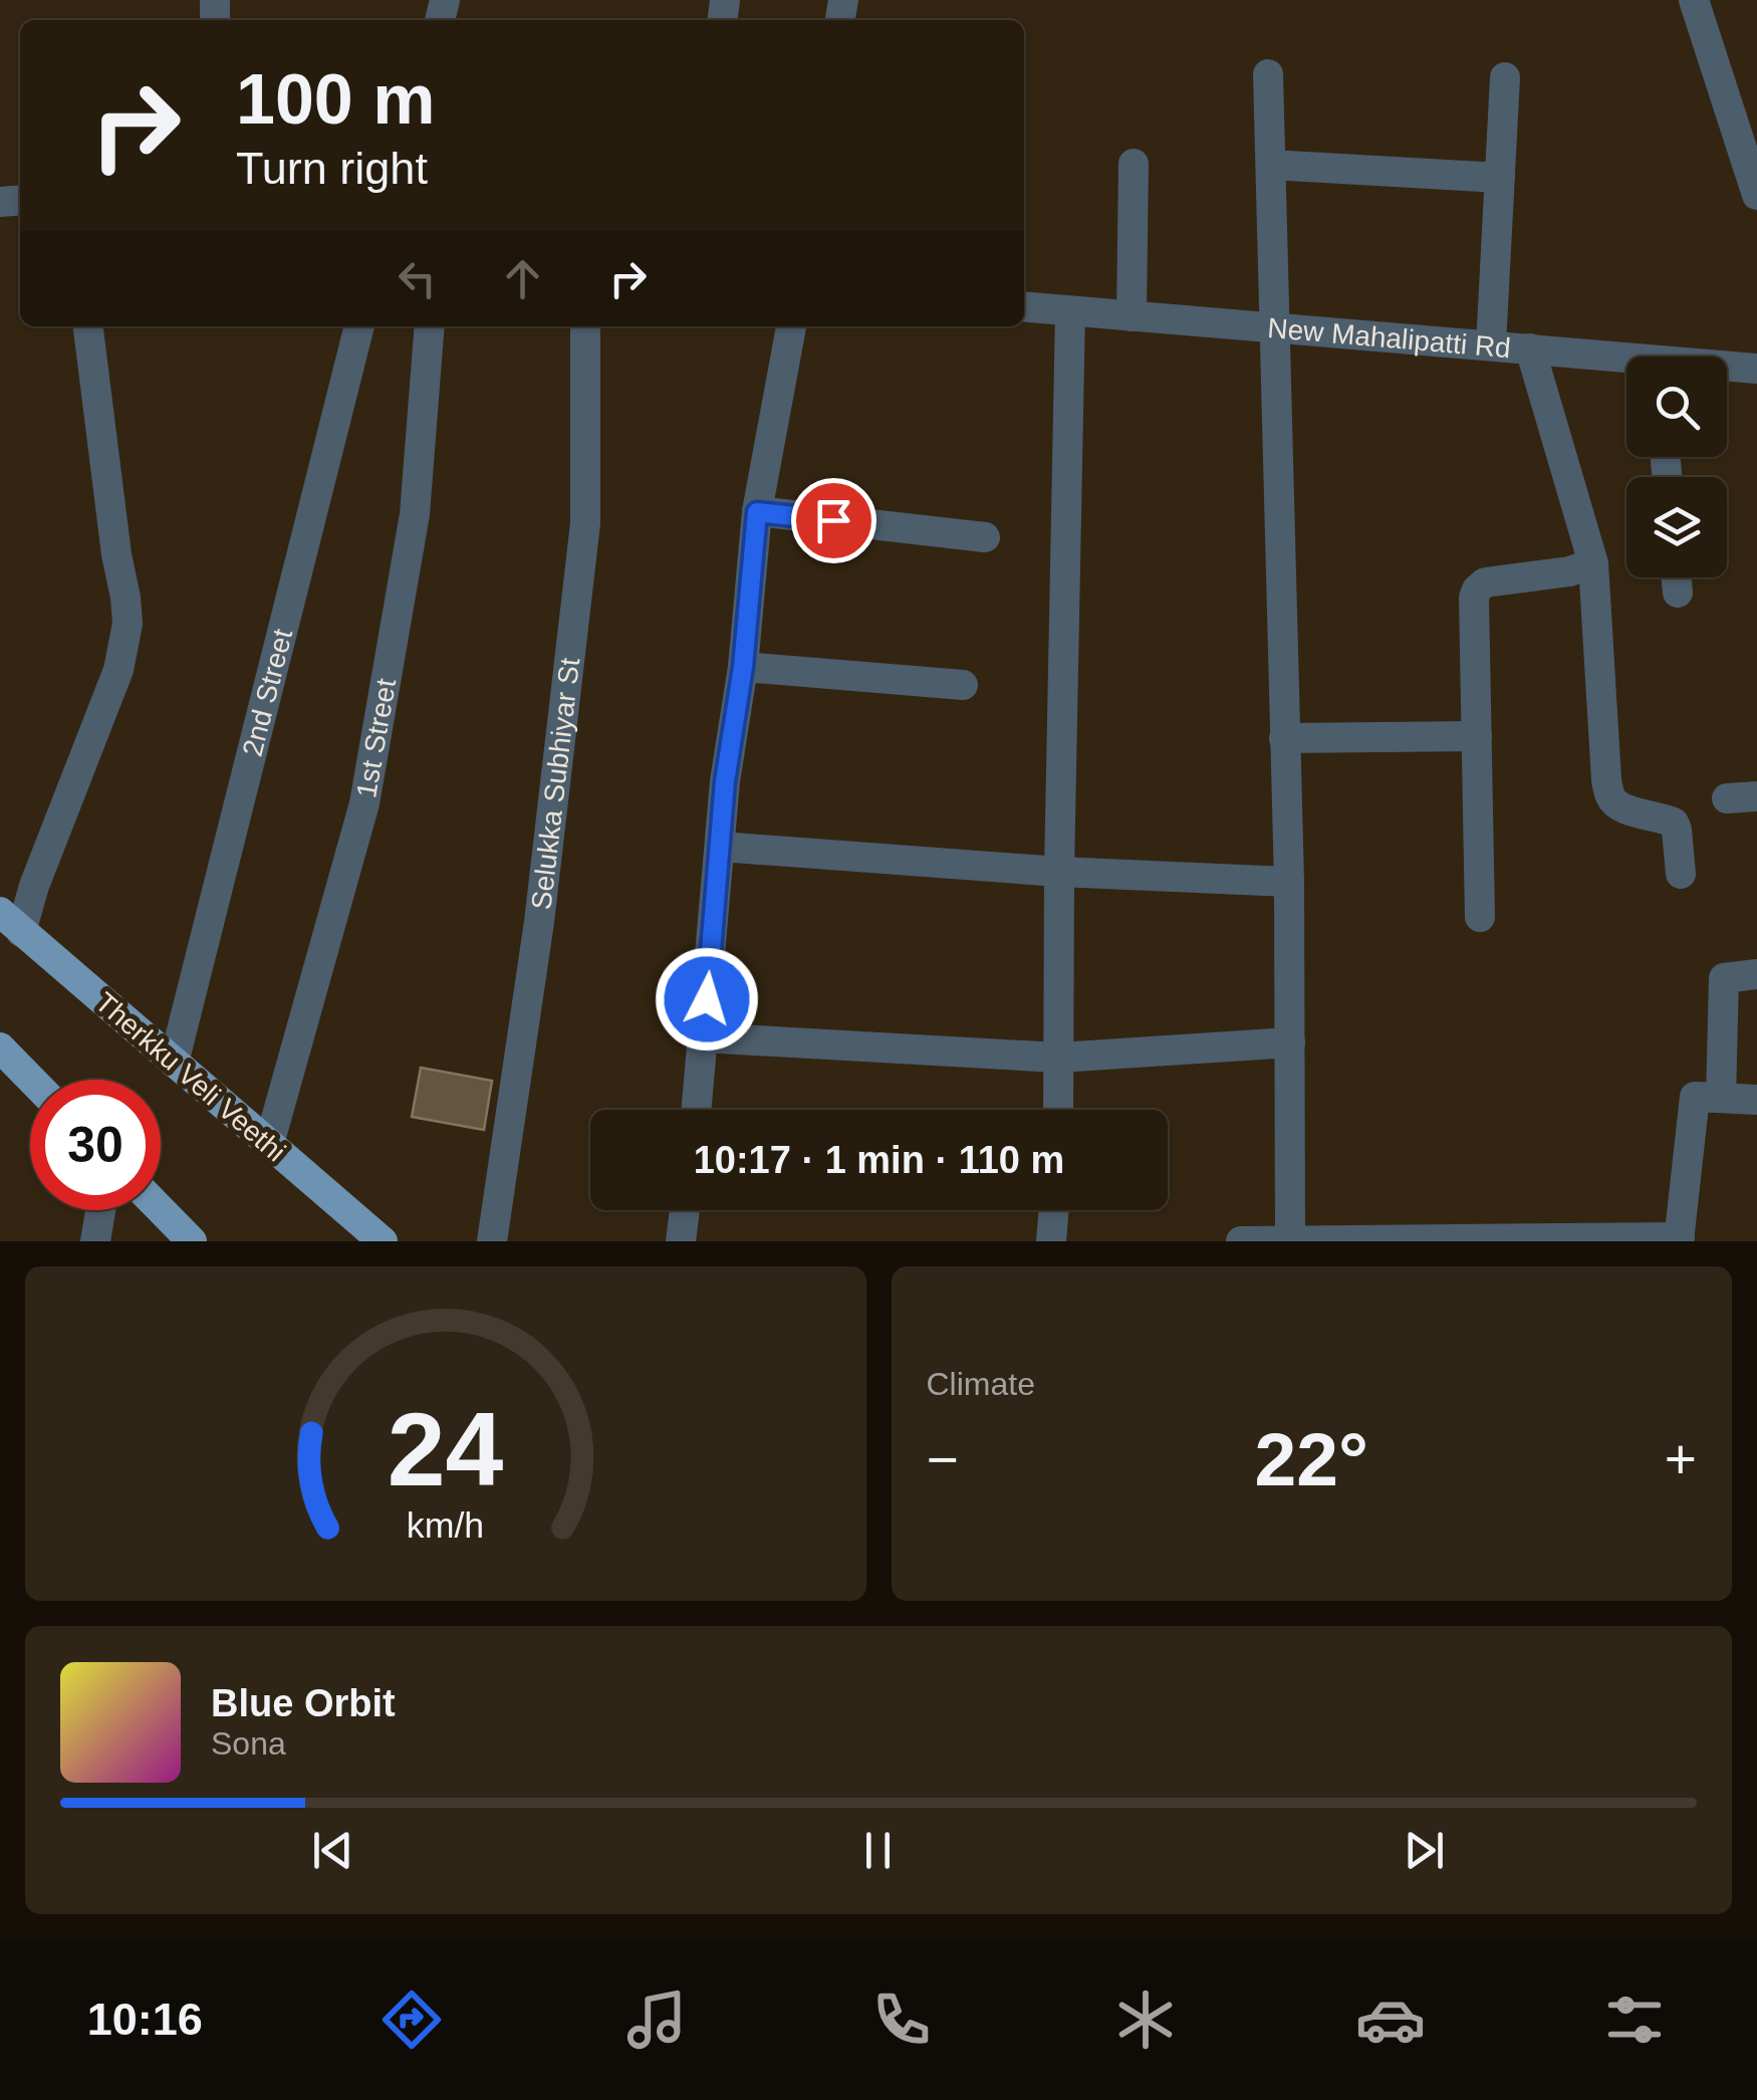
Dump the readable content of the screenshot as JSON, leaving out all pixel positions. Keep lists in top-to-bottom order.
{
  "streets": {
    "main road": ["Therkku Veli Veethi"],
    "street": [
      "New Mahalipatti Rd",
      "2nd Street",
      "1st Street",
      "Selukka Subhiyar St"
    ]
  },
  "crossings": [
    ["2nd Street", "Therkku Veli Veethi"],
    ["1st Street", "Therkku Veli Veethi"]
  ],
  "page": {
    "turn": ["100 m", "Turn right"],
    "limit": "30",
    "trip": "10:17 · 1 min · 110 m",
    "tile": "Climate",
    "heat": ["−", "22°", "+"],
    "song": ["Blue Orbit", "Sona"],
    "tabs": "10:16",
    "gauge": ["24", "km/h"]
  }
}
